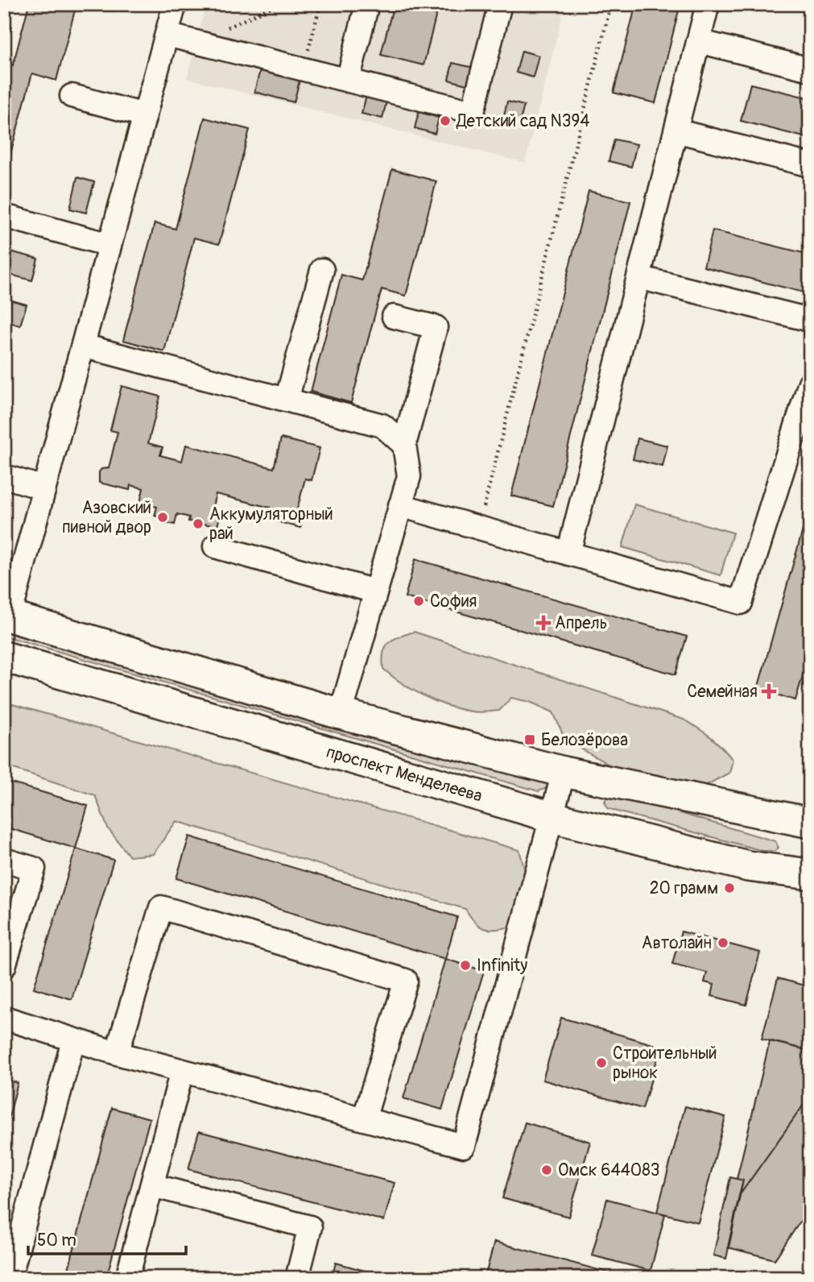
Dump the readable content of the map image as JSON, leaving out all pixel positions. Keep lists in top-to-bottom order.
{
  "streets": {
    "main road": ["проспект Менделеева"]
  },
  "places": {
    "other": [
      "Детский сад N394",
      "Азовский пивной двор",
      "Аккумуляторный рай",
      "София",
      "20 грамм",
      "Автолайн",
      "Infinity",
      "Строительный рынок",
      "Омск 644083"
    ],
    "health": ["Апрель", "Семейная"],
    "transit": ["Белозёрова"]
  },
  "scale_bar": "50 m"
}
